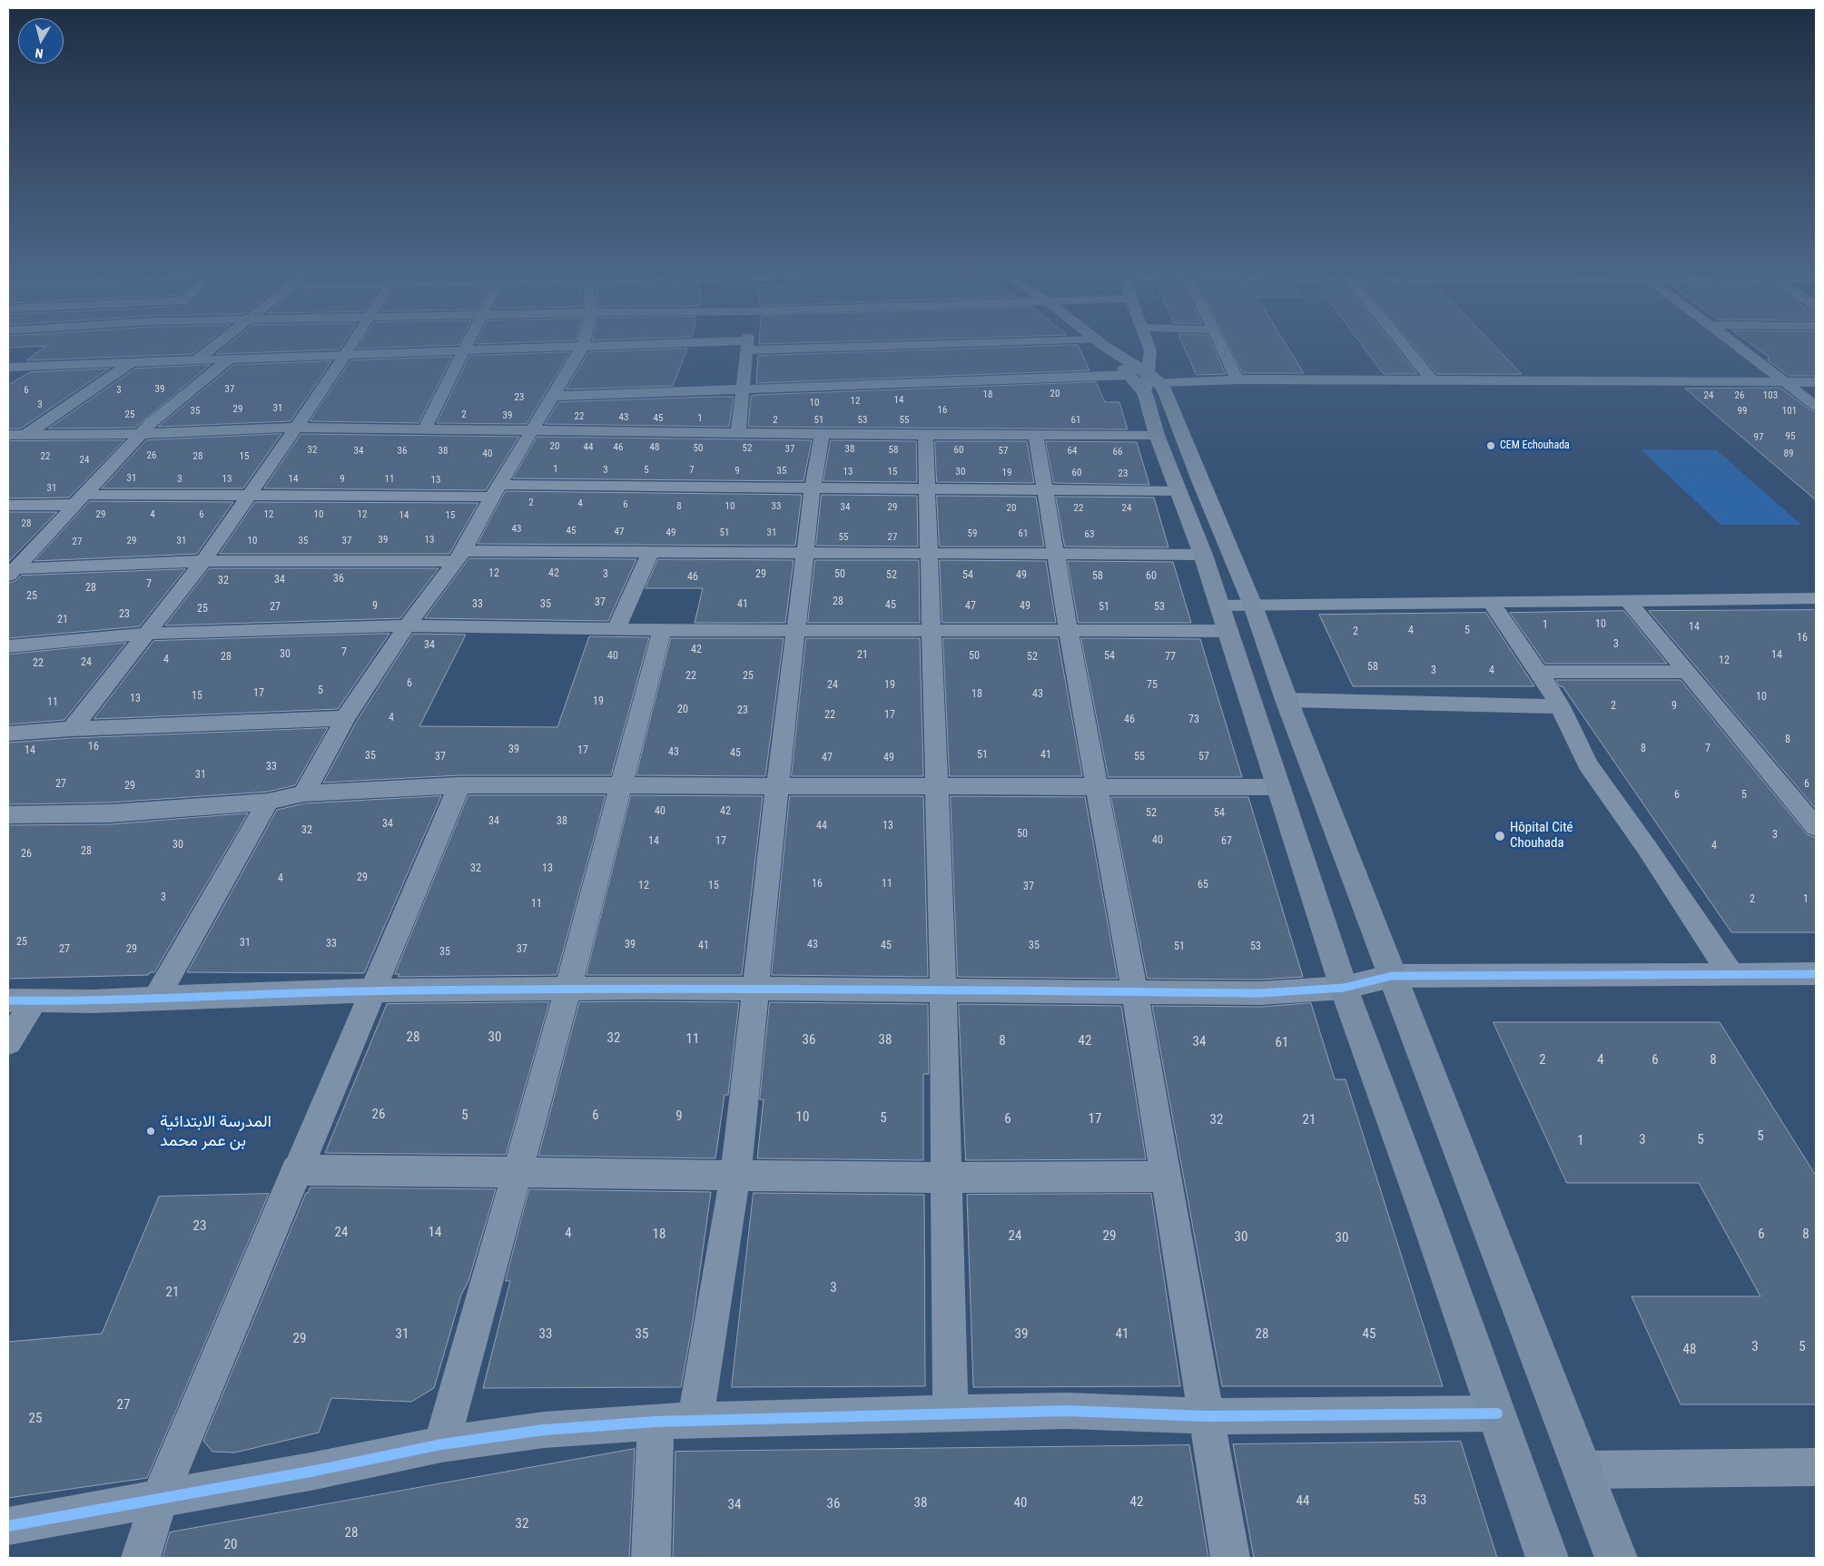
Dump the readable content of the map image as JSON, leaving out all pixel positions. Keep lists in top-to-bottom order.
{
  "places": ["CEM Echouhada", "Hôpital Cité Chouhada", "المدرسة الابتدائية بن عمر محمد"],
  "house_numbers": [
    "39",
    "37",
    "6",
    "3",
    "20",
    "18",
    "24",
    "26",
    "103",
    "23",
    "14",
    "12",
    "10",
    "3",
    "31",
    "29",
    "16",
    "35",
    "99",
    "101",
    "25",
    "2",
    "39",
    "22",
    "43",
    "45",
    "1",
    "2",
    "51",
    "53",
    "55",
    "61",
    "95",
    "97",
    "20",
    "44",
    "46",
    "48",
    "50",
    "52",
    "37",
    "38",
    "32",
    "58",
    "60",
    "34",
    "36",
    "38",
    "57",
    "64",
    "66",
    "40",
    "89",
    "26",
    "22",
    "28",
    "15",
    "24",
    "1",
    "3",
    "5",
    "7",
    "9",
    "35",
    "13",
    "15",
    "30",
    "19",
    "60",
    "23",
    "31",
    "3",
    "13",
    "14",
    "9",
    "11",
    "13",
    "31",
    "2",
    "4",
    "6",
    "8",
    "10",
    "33",
    "34",
    "29",
    "20",
    "22",
    "24",
    "29",
    "4",
    "6",
    "12",
    "10",
    "12",
    "14",
    "15",
    "28",
    "43",
    "45",
    "47",
    "49",
    "51",
    "31",
    "59",
    "61",
    "63",
    "55",
    "27",
    "39",
    "13",
    "29",
    "31",
    "10",
    "35",
    "37",
    "27",
    "12",
    "42",
    "3",
    "29",
    "50",
    "52",
    "54",
    "49",
    "58",
    "60",
    "46",
    "36",
    "34",
    "32",
    "7",
    "28",
    "25",
    "28",
    "37",
    "33",
    "35",
    "41",
    "45",
    "9",
    "47",
    "49",
    "27",
    "51",
    "53",
    "25",
    "23",
    "21",
    "10",
    "1",
    "14",
    "4",
    "5",
    "2",
    "16",
    "3",
    "34",
    "42",
    "7",
    "30",
    "21",
    "14",
    "40",
    "50",
    "54",
    "28",
    "52",
    "77",
    "4",
    "12",
    "24",
    "22",
    "58",
    "3",
    "4",
    "22",
    "25",
    "6",
    "24",
    "19",
    "75",
    "5",
    "17",
    "18",
    "43",
    "15",
    "10",
    "13",
    "19",
    "11",
    "2",
    "9",
    "20",
    "23",
    "22",
    "17",
    "4",
    "46",
    "73",
    "8",
    "16",
    "8",
    "7",
    "39",
    "14",
    "17",
    "43",
    "45",
    "51",
    "41",
    "35",
    "37",
    "55",
    "57",
    "47",
    "49",
    "33",
    "31",
    "27",
    "6",
    "29",
    "6",
    "5",
    "40",
    "42",
    "52",
    "54",
    "34",
    "38",
    "34",
    "44",
    "13",
    "32",
    "50",
    "3",
    "40",
    "14",
    "17",
    "67",
    "30",
    "4",
    "28",
    "26",
    "32",
    "13",
    "29",
    "4",
    "16",
    "11",
    "65",
    "12",
    "15",
    "37",
    "3",
    "2",
    "1",
    "11",
    "25",
    "31",
    "33",
    "39",
    "43",
    "41",
    "45",
    "35",
    "51",
    "53",
    "27",
    "29",
    "37",
    "35",
    "28",
    "30",
    "32",
    "11",
    "36",
    "38",
    "8",
    "42",
    "34",
    "61",
    "2",
    "4",
    "6",
    "8",
    "26",
    "5",
    "6",
    "9",
    "10",
    "5",
    "6",
    "17",
    "32",
    "21",
    "5",
    "3",
    "5",
    "1",
    "23",
    "24",
    "14",
    "4",
    "18",
    "6",
    "8",
    "24",
    "29",
    "30",
    "30",
    "3",
    "21",
    "31",
    "33",
    "35",
    "39",
    "41",
    "28",
    "45",
    "29",
    "3",
    "5",
    "48",
    "27",
    "25",
    "53",
    "44",
    "42",
    "38",
    "40",
    "36",
    "34",
    "32",
    "28",
    "20"
  ],
  "north": "bottom"
}
